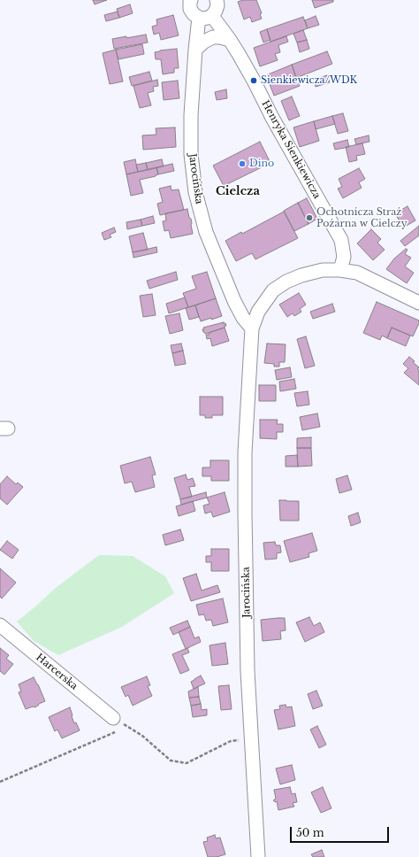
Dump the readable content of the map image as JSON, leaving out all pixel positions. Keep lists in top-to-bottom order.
{
  "streets": {
    "street": ["Henryka Sienkiewicza", "Jarocińska", "Harcerska"]
  },
  "crossings": [
    ["Henryka Sienkiewicza", "Jarocińska"]
  ],
  "districts": ["Cielcza"],
  "places": ["Sienkiewicza/WDK", "Dino", "Ochotnicza Straż Pożarna w Cielczy"],
  "scale_bar": "50 m"
}
